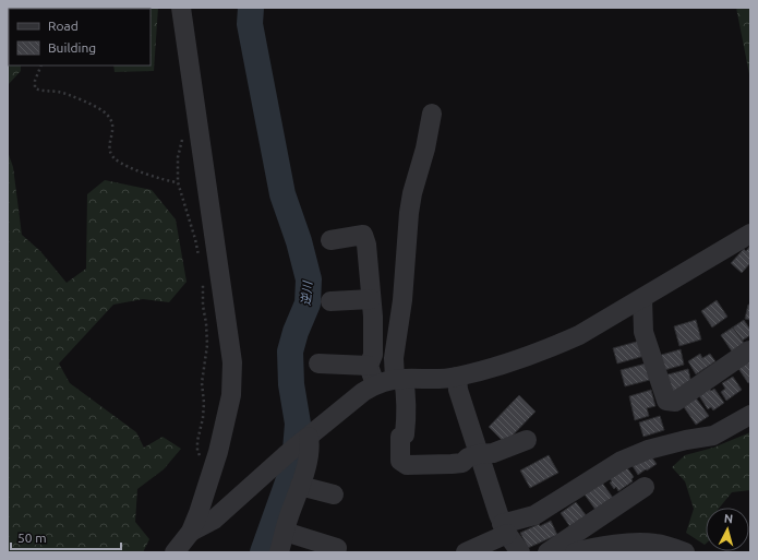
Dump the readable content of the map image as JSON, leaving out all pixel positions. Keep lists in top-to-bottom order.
{
  "water": ["逆川"],
  "legend": ["Road", "Building"],
  "scale_bar": "50 m",
  "north": "top"
}
